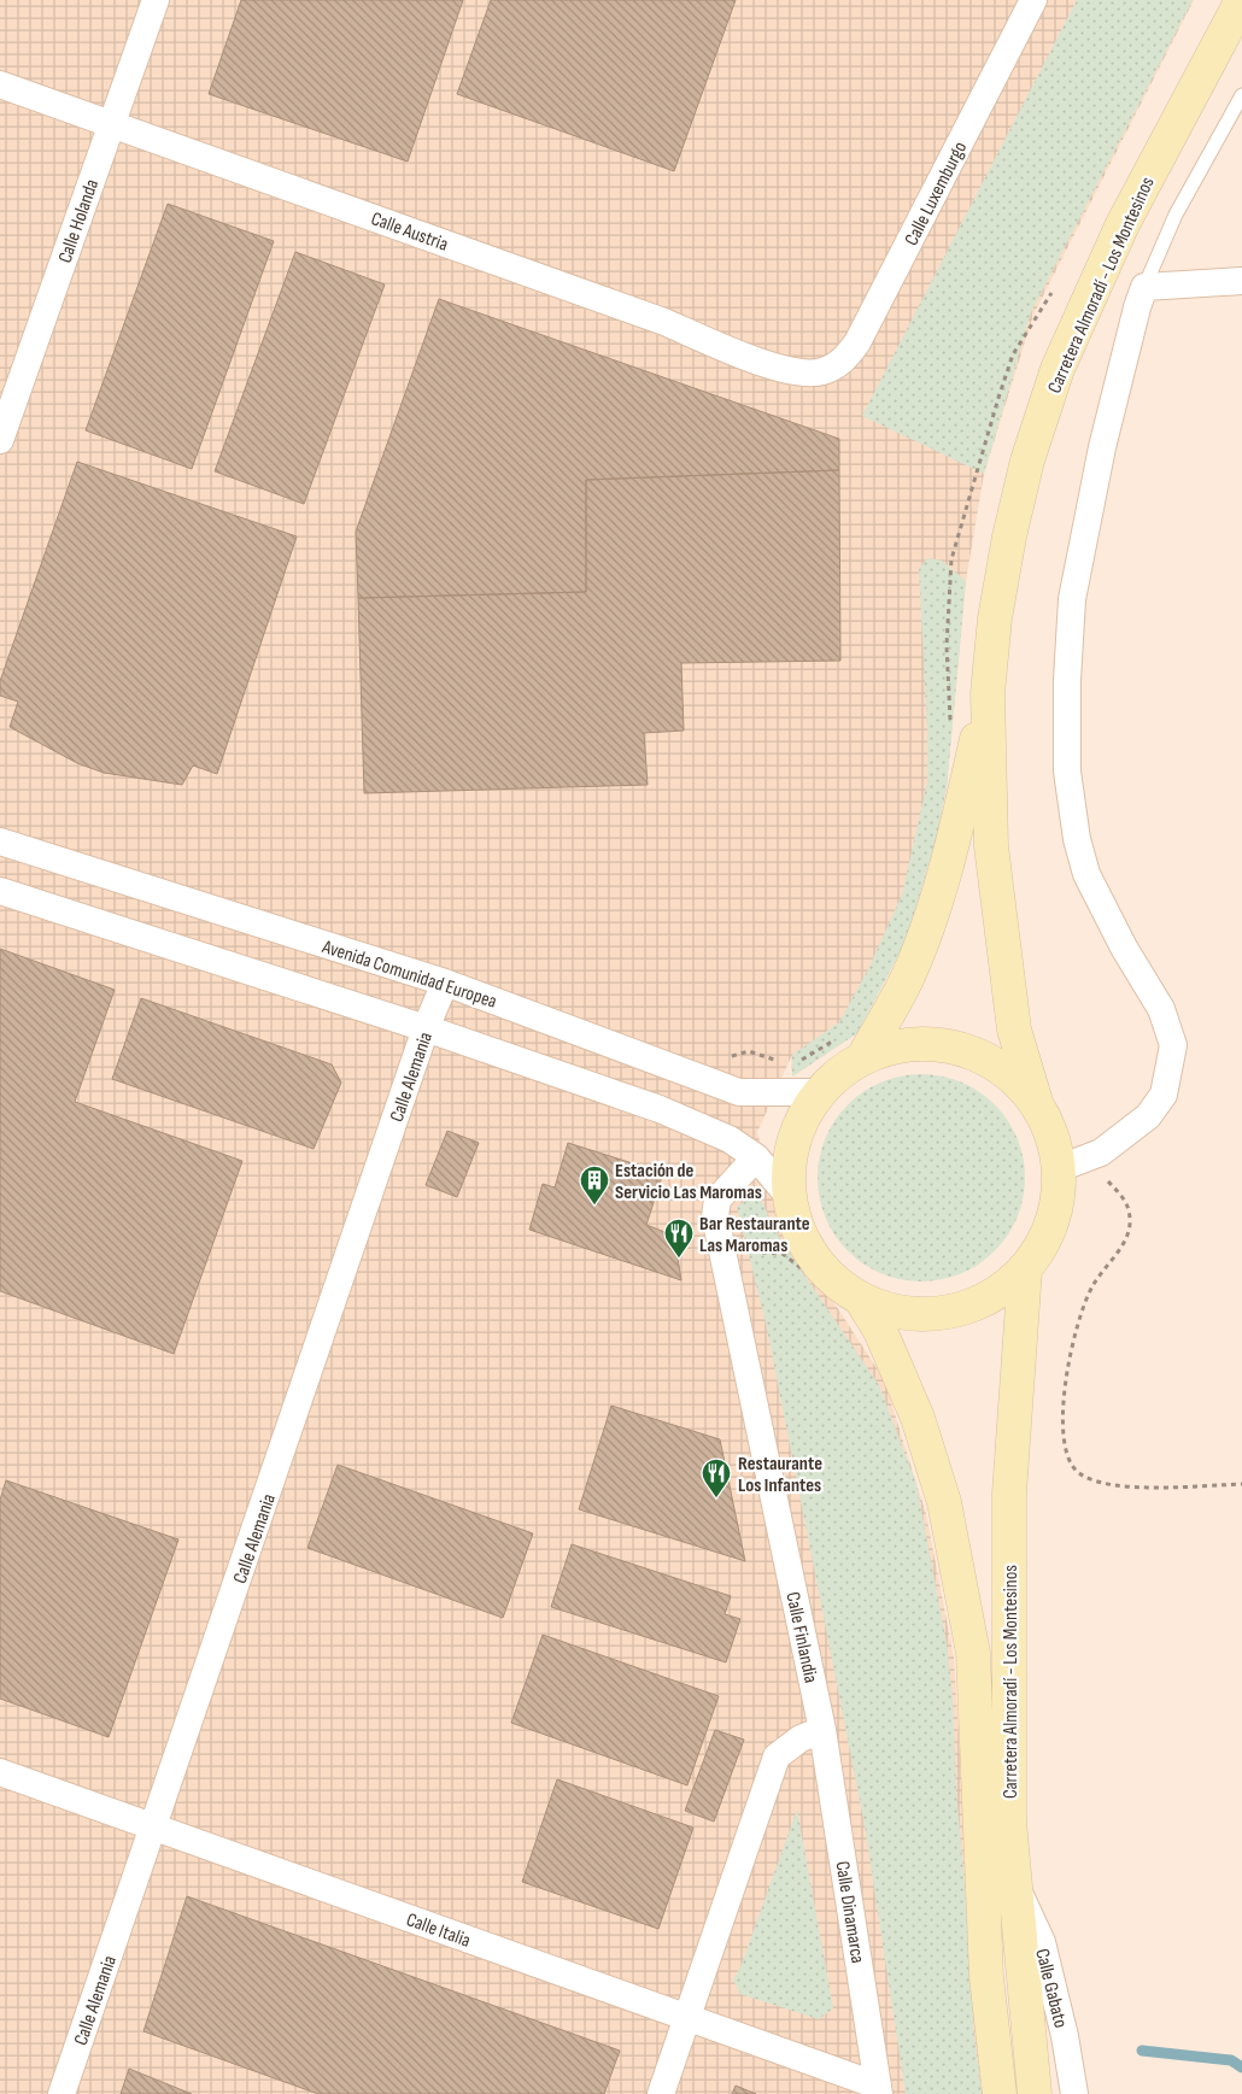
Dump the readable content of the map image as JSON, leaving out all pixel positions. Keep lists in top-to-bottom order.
{
  "streets": {
    "main road": ["Carretera Almoradí - Los Montesinos"],
    "street": [
      "Calle Luxemburgo",
      "Calle Holanda",
      "Calle Austria",
      "Avenida Comunidad Europea",
      "Calle Alemania",
      "Calle Finlandia",
      "Calle Dinamarca",
      "Calle Italia",
      "Calle Gabato"
    ]
  },
  "crossings": [
    ["Calle Luxemburgo", "Calle Austria"],
    ["Calle Holanda", "Calle Austria"],
    ["Carretera Almoradí - Los Montesinos", "Calle Gabato"],
    ["Avenida Comunidad Europea", "Calle Alemania"],
    ["Calle Alemania", "Calle Italia"],
    ["Calle Finlandia", "Calle Dinamarca"],
    ["Calle Dinamarca", "Calle Italia"]
  ],
  "places": {
    "building": ["Estación de Servicio Las Maromas"],
    "restaurant": ["Bar Restaurante Las Maromas", "Restaurante Los Infantes"]
  }
}
